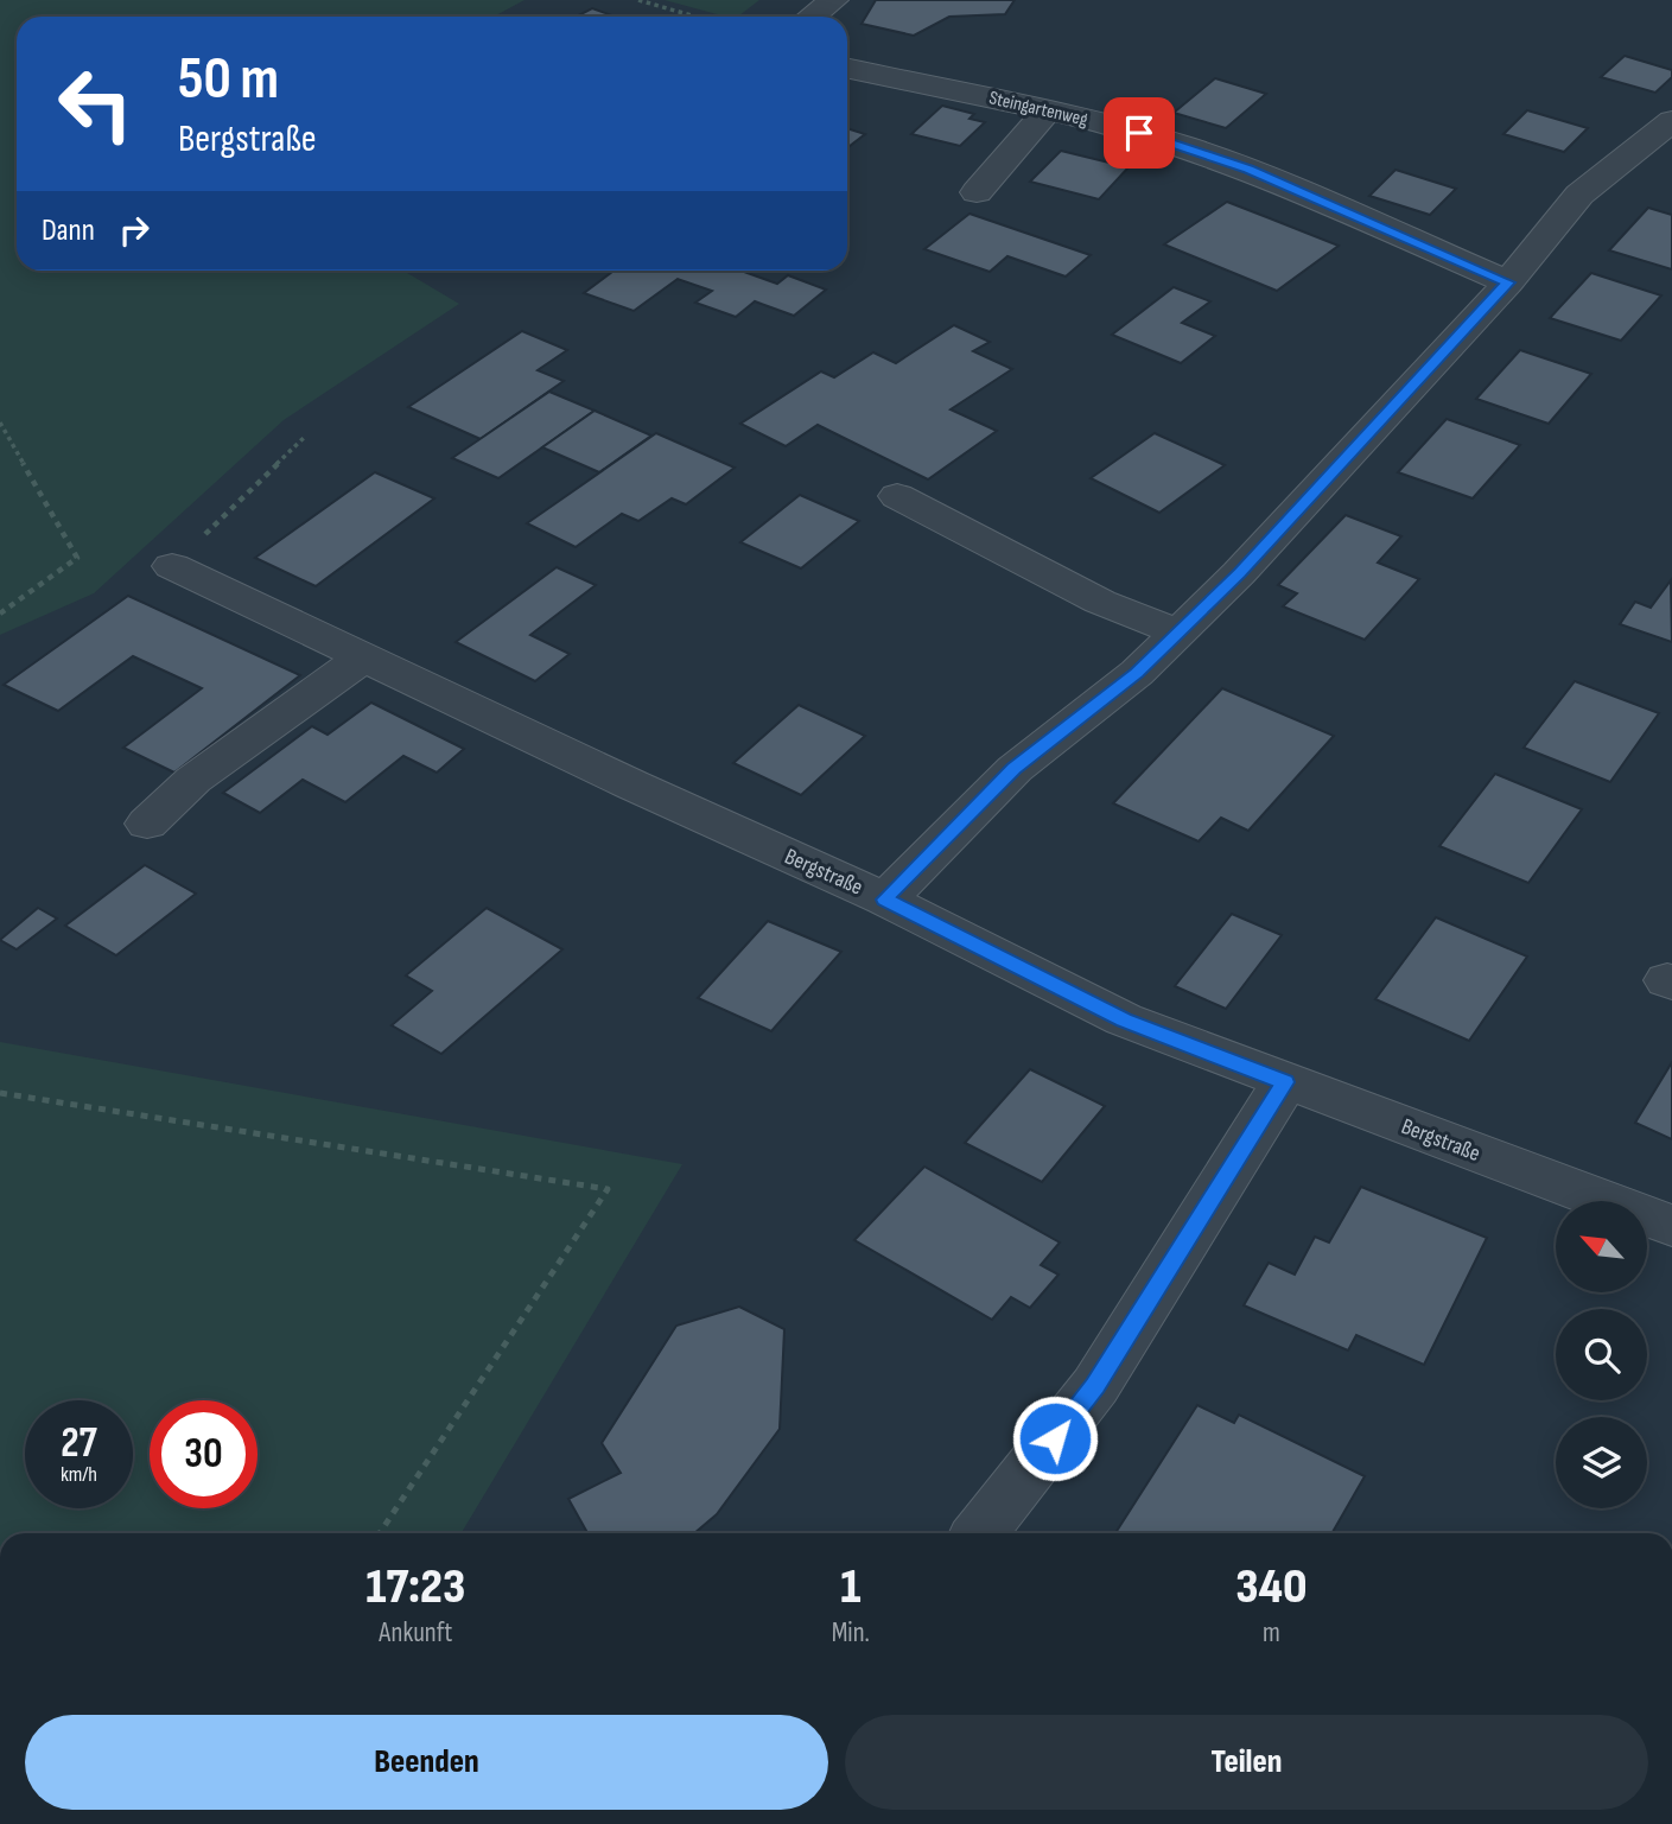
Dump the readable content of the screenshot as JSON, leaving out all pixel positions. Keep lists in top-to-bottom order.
{
  "streets": {
    "street": ["Steingartenweg", "Bergstraße"]
  },
  "north": "top left",
  "page": {
    "turn": ["50 m", "Bergstraße"],
    "then": "Dann",
    "speed": "27 km/h",
    "limit": "30",
    "eta": [
      "17:23",
      "Ankunft",
      "1",
      "Min.",
      "340",
      "m"
    ],
    "buttons": ["Beenden", "Teilen"]
  }
}
